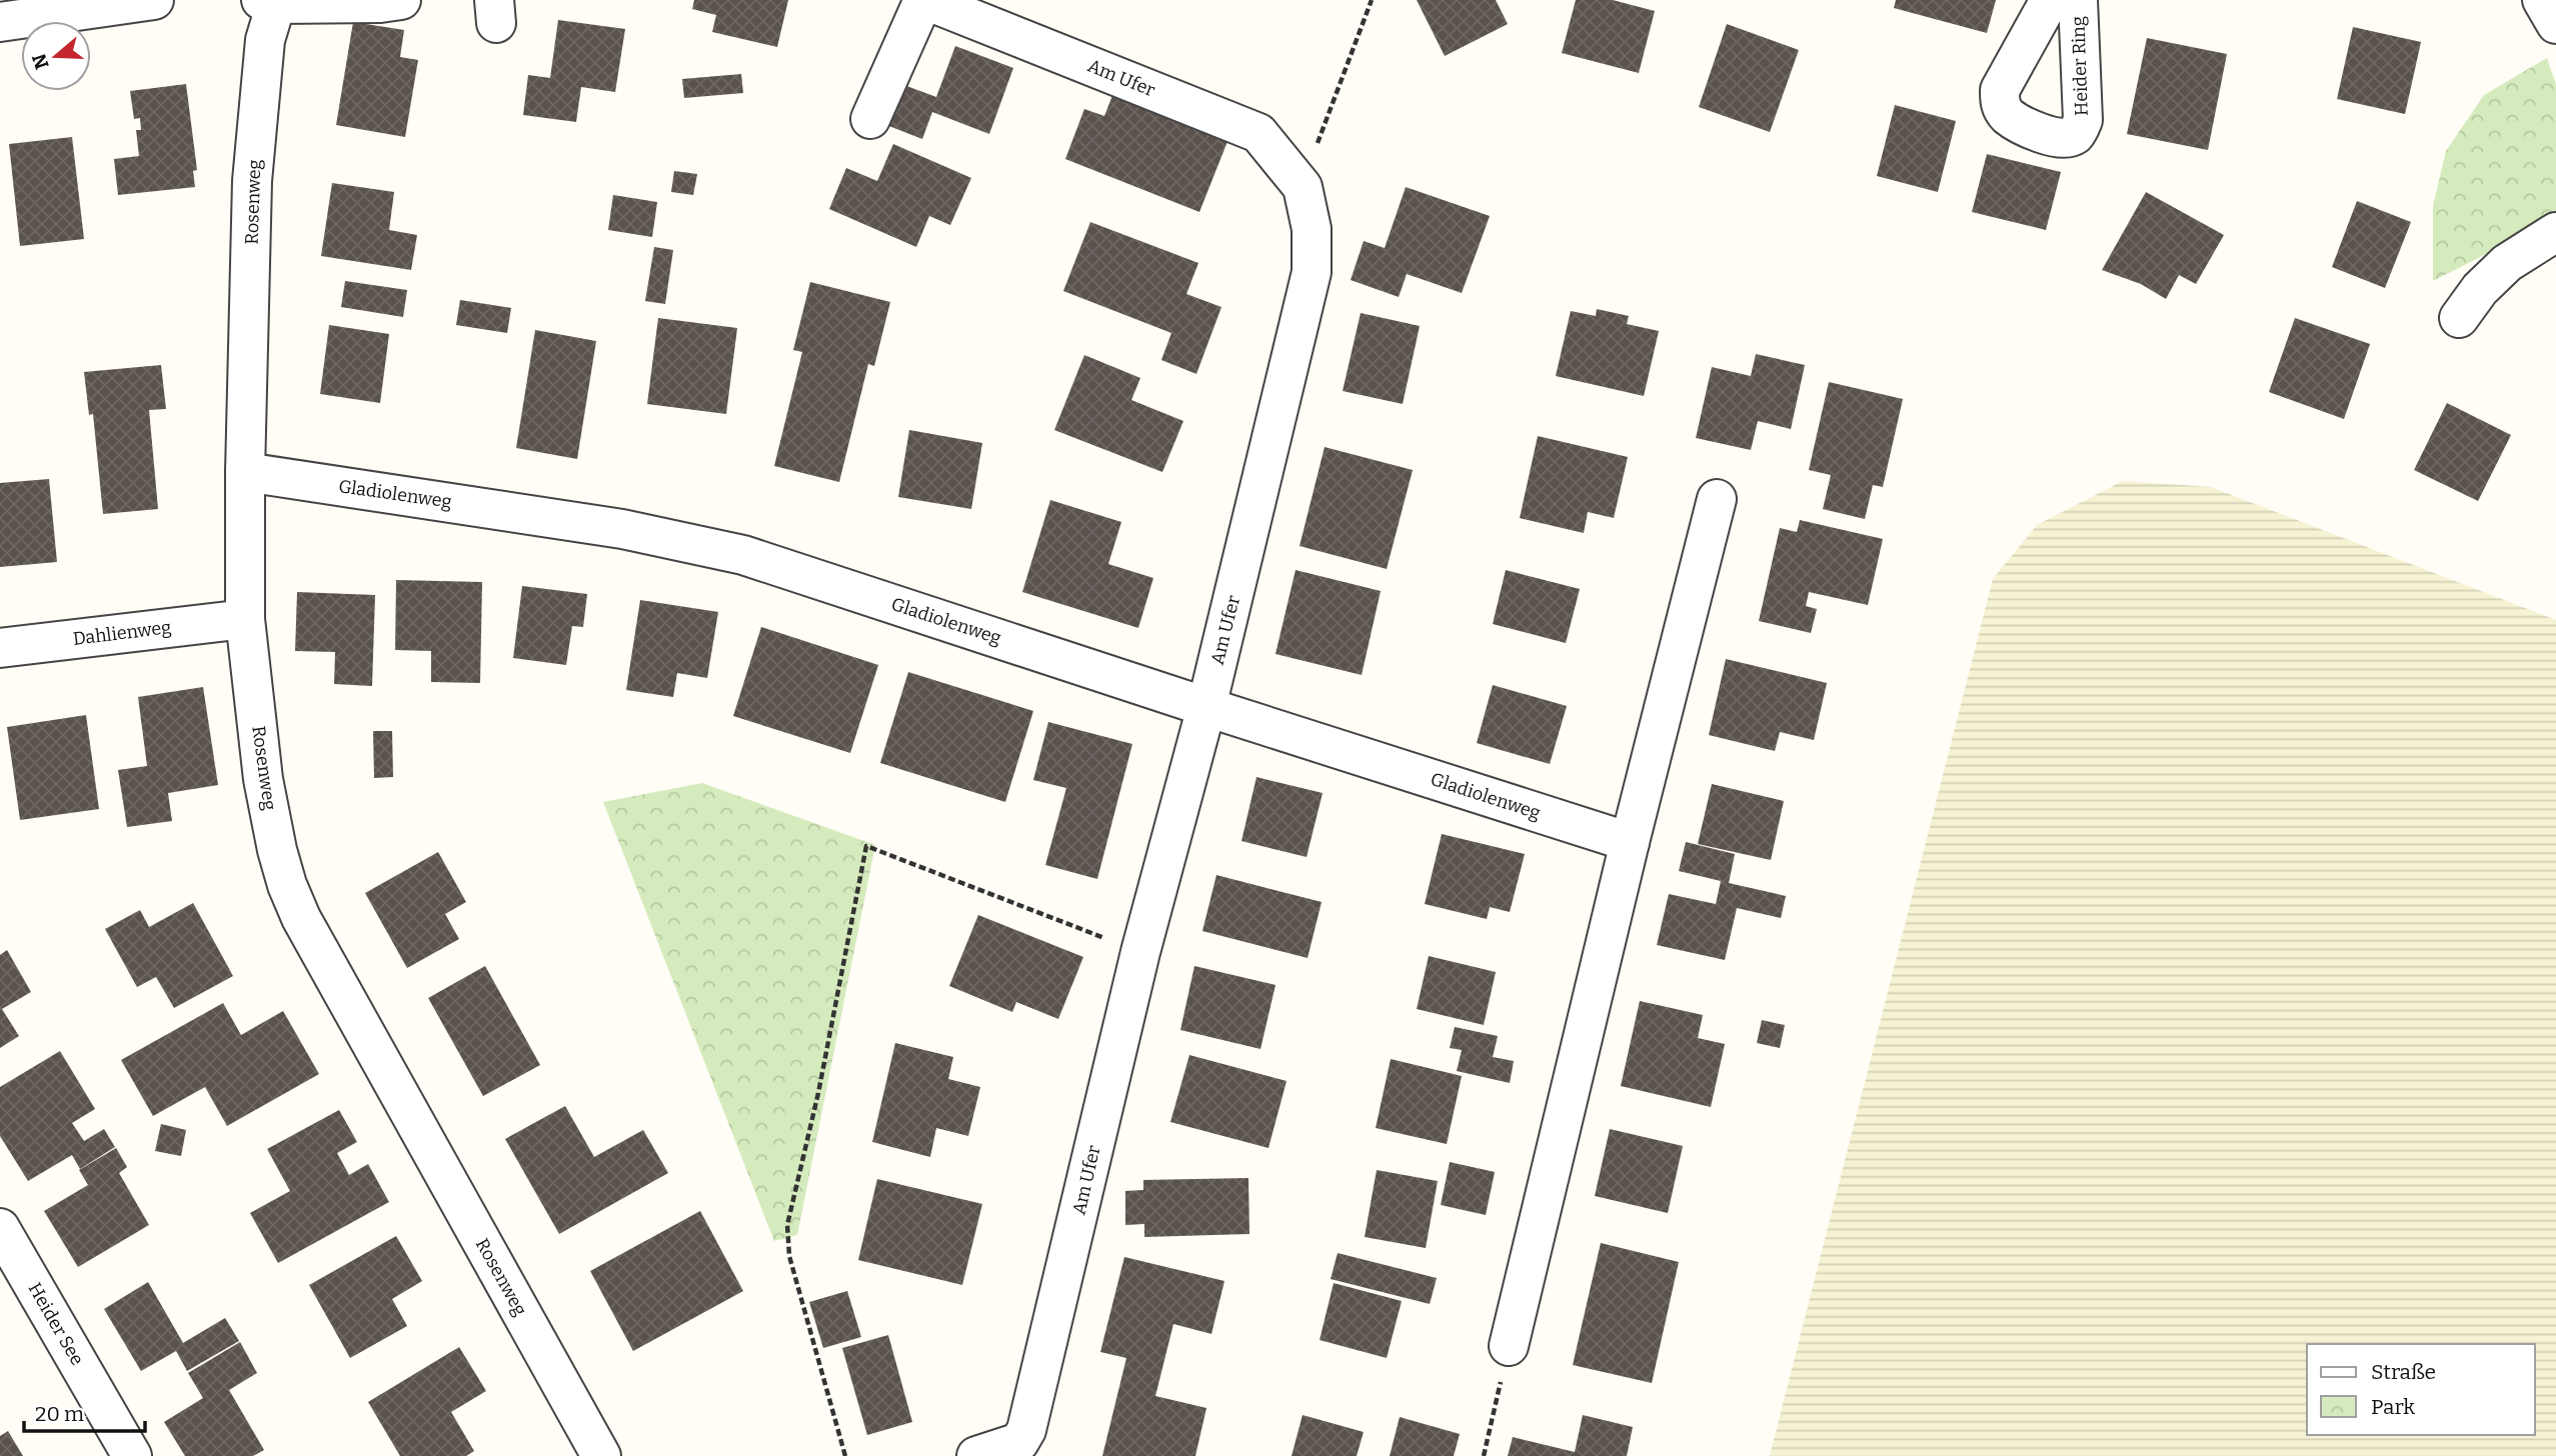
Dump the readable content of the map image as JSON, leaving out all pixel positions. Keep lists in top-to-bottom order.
{
  "streets": {
    "street": [
      "Heider Ring",
      "Am Ufer",
      "Rosenweg",
      "Gladiolenweg",
      "Dahlienweg",
      "Heider See"
    ]
  },
  "crossings": [
    ["Am Ufer", "Gladiolenweg"],
    ["Rosenweg", "Gladiolenweg"],
    ["Rosenweg", "Dahlienweg"]
  ],
  "legend": ["Straße", "Park"],
  "scale_bar": "20 m",
  "north": "left"
}
